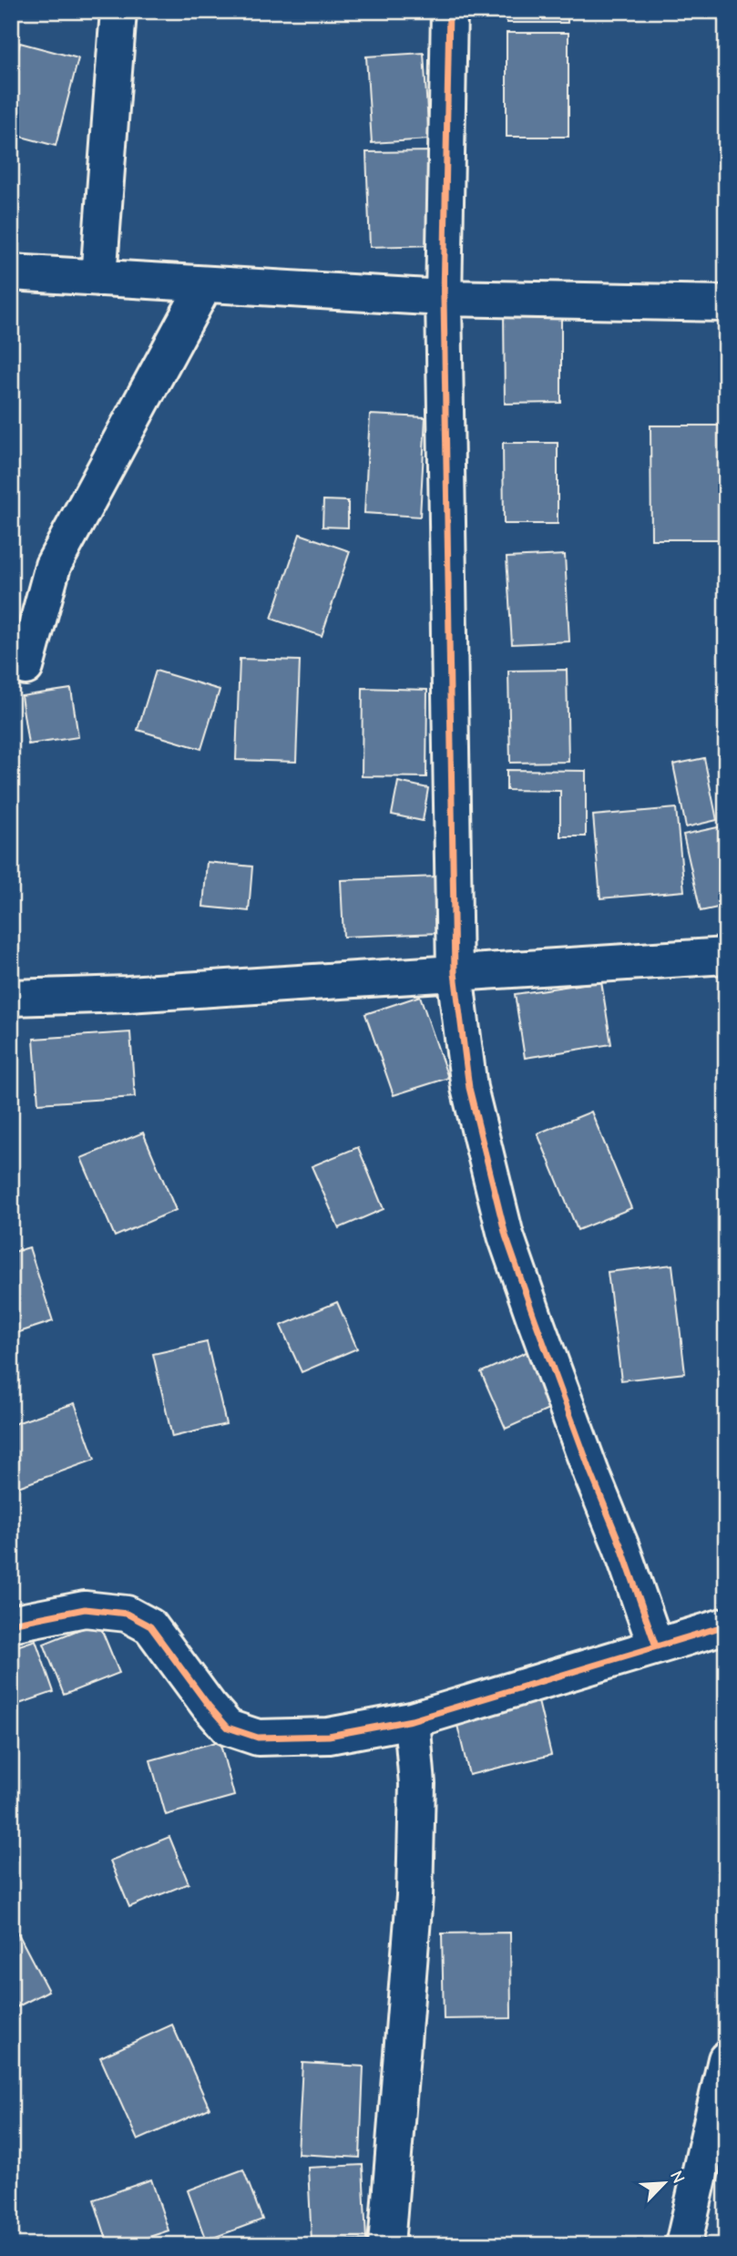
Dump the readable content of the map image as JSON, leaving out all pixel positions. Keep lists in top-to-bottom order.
{
  "north": "top right"
}
